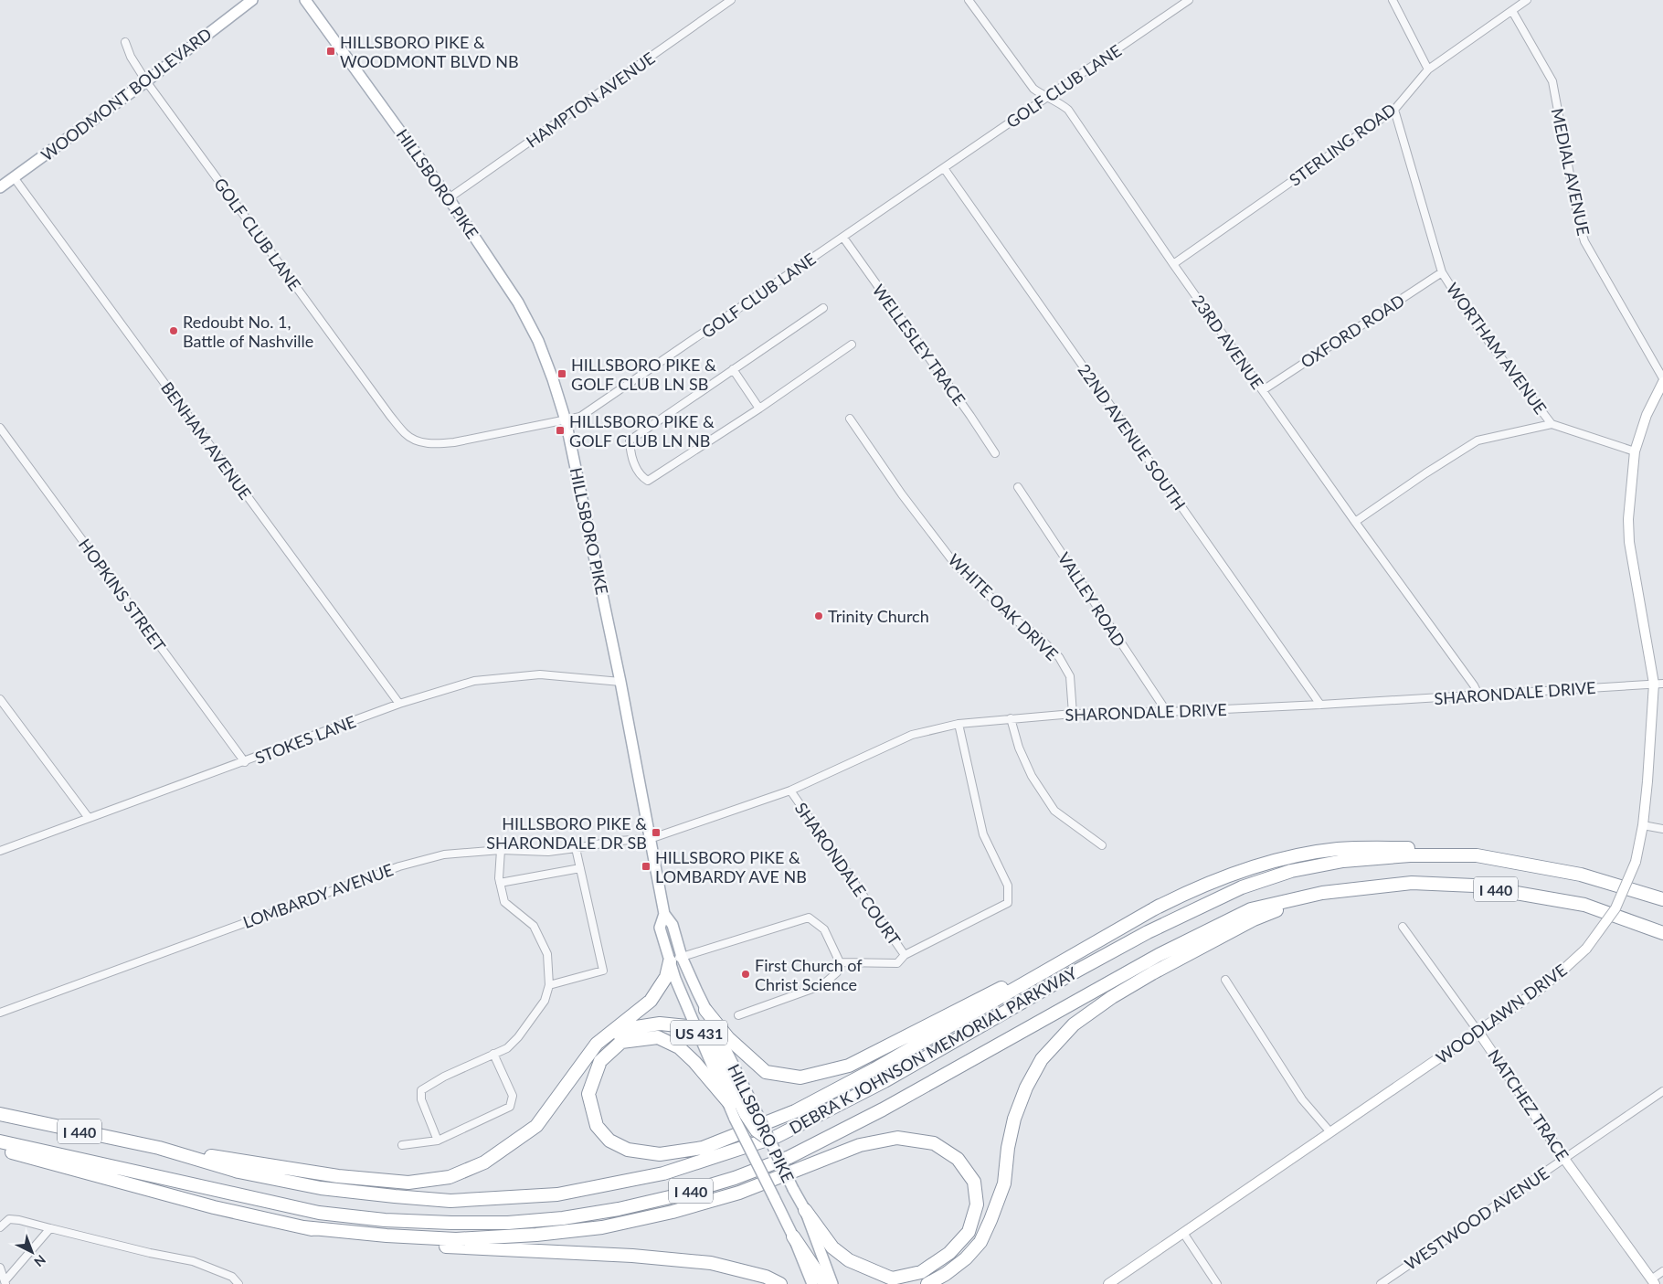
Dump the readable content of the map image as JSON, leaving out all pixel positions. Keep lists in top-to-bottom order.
{
  "streets": {
    "highway": ["I 440", "DEBRA K JOHNSON MEMORIAL PARKWAY"],
    "main road": [
      "WOODMONT BOULEVARD",
      "HILLSBORO PIKE",
      "WOODLAWN DRIVE",
      "US 431",
      "NATCHEZ TRACE"
    ],
    "street": [
      "GOLF CLUB LANE",
      "HAMPTON AVENUE",
      "STERLING ROAD",
      "MEDIAL AVENUE",
      "OXFORD ROAD",
      "23RD AVENUE",
      "WELLESLEY TRACE",
      "WORTHAM AVENUE",
      "22ND AVENUE SOUTH",
      "BENHAM AVENUE",
      "HOPKINS STREET",
      "VALLEY ROAD",
      "WHITE OAK DRIVE",
      "SHARONDALE DRIVE",
      "STOKES LANE",
      "SHARONDALE COURT",
      "LOMBARDY AVENUE",
      "WESTWOOD AVENUE"
    ]
  },
  "crossings": [
    ["GOLF CLUB LANE", "WOODMONT BOULEVARD"],
    ["GOLF CLUB LANE", "HILLSBORO PIKE"],
    ["GOLF CLUB LANE", "23RD AVENUE"],
    ["GOLF CLUB LANE", "WELLESLEY TRACE"],
    ["GOLF CLUB LANE", "22ND AVENUE SOUTH"],
    ["WOODMONT BOULEVARD", "BENHAM AVENUE"],
    ["HAMPTON AVENUE", "HILLSBORO PIKE"],
    ["STERLING ROAD", "MEDIAL AVENUE"],
    ["STERLING ROAD", "23RD AVENUE"],
    ["STERLING ROAD", "WORTHAM AVENUE"],
    ["HILLSBORO PIKE", "SHARONDALE DRIVE"],
    ["HILLSBORO PIKE", "STOKES LANE"],
    ["HILLSBORO PIKE", "LOMBARDY AVENUE"],
    ["OXFORD ROAD", "23RD AVENUE"],
    ["OXFORD ROAD", "WORTHAM AVENUE"],
    ["23RD AVENUE", "SHARONDALE DRIVE"],
    ["WORTHAM AVENUE", "WOODLAWN DRIVE"],
    ["22ND AVENUE SOUTH", "SHARONDALE DRIVE"],
    ["BENHAM AVENUE", "STOKES LANE"],
    ["HOPKINS STREET", "STOKES LANE"],
    ["VALLEY ROAD", "SHARONDALE DRIVE"],
    ["WHITE OAK DRIVE", "SHARONDALE DRIVE"],
    ["SHARONDALE DRIVE", "SHARONDALE COURT"],
    ["SHARONDALE DRIVE", "LOMBARDY AVENUE"],
    ["SHARONDALE DRIVE", "WOODLAWN DRIVE"],
    ["WOODLAWN DRIVE", "NATCHEZ TRACE"],
    ["NATCHEZ TRACE", "WESTWOOD AVENUE"]
  ],
  "places": {
    "transit": [
      "HILLSBORO PIKE & WOODMONT BLVD NB",
      "HILLSBORO PIKE & GOLF CLUB LN SB",
      "HILLSBORO PIKE & GOLF CLUB LN NB",
      "HILLSBORO PIKE & SHARONDALE DR SB",
      "HILLSBORO PIKE & LOMBARDY AVE NB"
    ],
    "other": ["Redoubt No. 1, Battle of Nashville", "Trinity Church", "First Church of Christ Science"]
  },
  "north": "bottom right"
}
